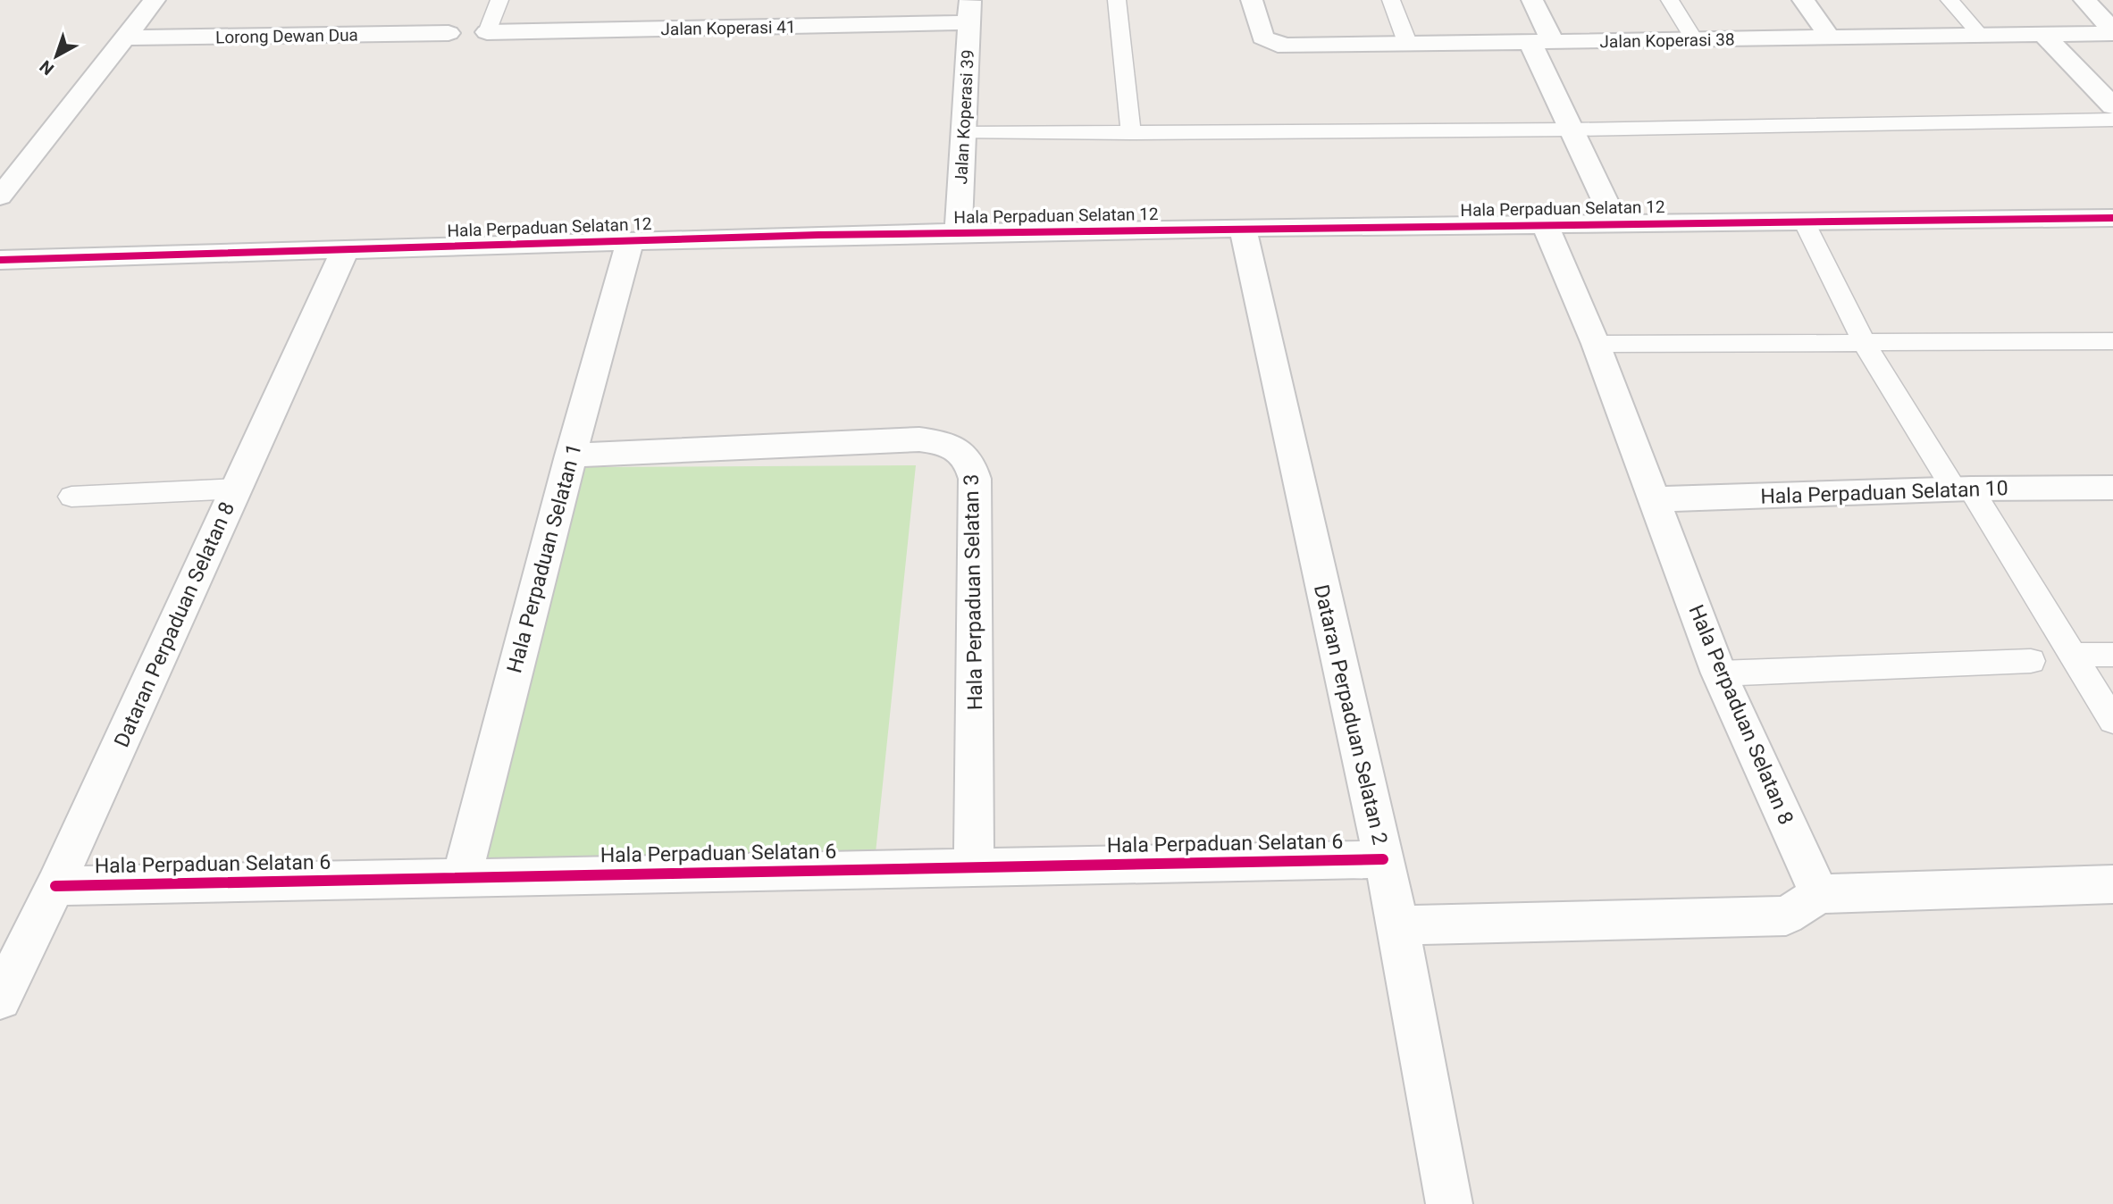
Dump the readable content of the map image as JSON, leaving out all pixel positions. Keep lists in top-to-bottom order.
{
  "streets": {
    "street": [
      "Jalan Koperasi 41",
      "Lorong Dewan Dua",
      "Jalan Koperasi 38",
      "Jalan Koperasi 39",
      "Hala Perpaduan Selatan 12",
      "Hala Perpaduan Selatan 10",
      "Hala Perpaduan Selatan 1",
      "Hala Perpaduan Selatan 3",
      "Dataran Perpaduan Selatan 8",
      "Dataran Perpaduan Selatan 2",
      "Hala Perpaduan Selatan 8",
      "Hala Perpaduan Selatan 6"
    ]
  },
  "crossings": [
    ["Jalan Koperasi 41", "Jalan Koperasi 39"],
    ["Jalan Koperasi 39", "Hala Perpaduan Selatan 12"],
    ["Hala Perpaduan Selatan 12", "Hala Perpaduan Selatan 1"],
    ["Hala Perpaduan Selatan 12", "Dataran Perpaduan Selatan 8"],
    ["Hala Perpaduan Selatan 12", "Dataran Perpaduan Selatan 2"],
    ["Hala Perpaduan Selatan 12", "Hala Perpaduan Selatan 8"],
    ["Hala Perpaduan Selatan 10", "Hala Perpaduan Selatan 8"],
    ["Hala Perpaduan Selatan 1", "Hala Perpaduan Selatan 3"],
    ["Hala Perpaduan Selatan 1", "Hala Perpaduan Selatan 6"],
    ["Hala Perpaduan Selatan 3", "Hala Perpaduan Selatan 6"],
    ["Dataran Perpaduan Selatan 8", "Hala Perpaduan Selatan 6"],
    ["Dataran Perpaduan Selatan 2", "Hala Perpaduan Selatan 6"]
  ],
  "north": "bottom left"
}
